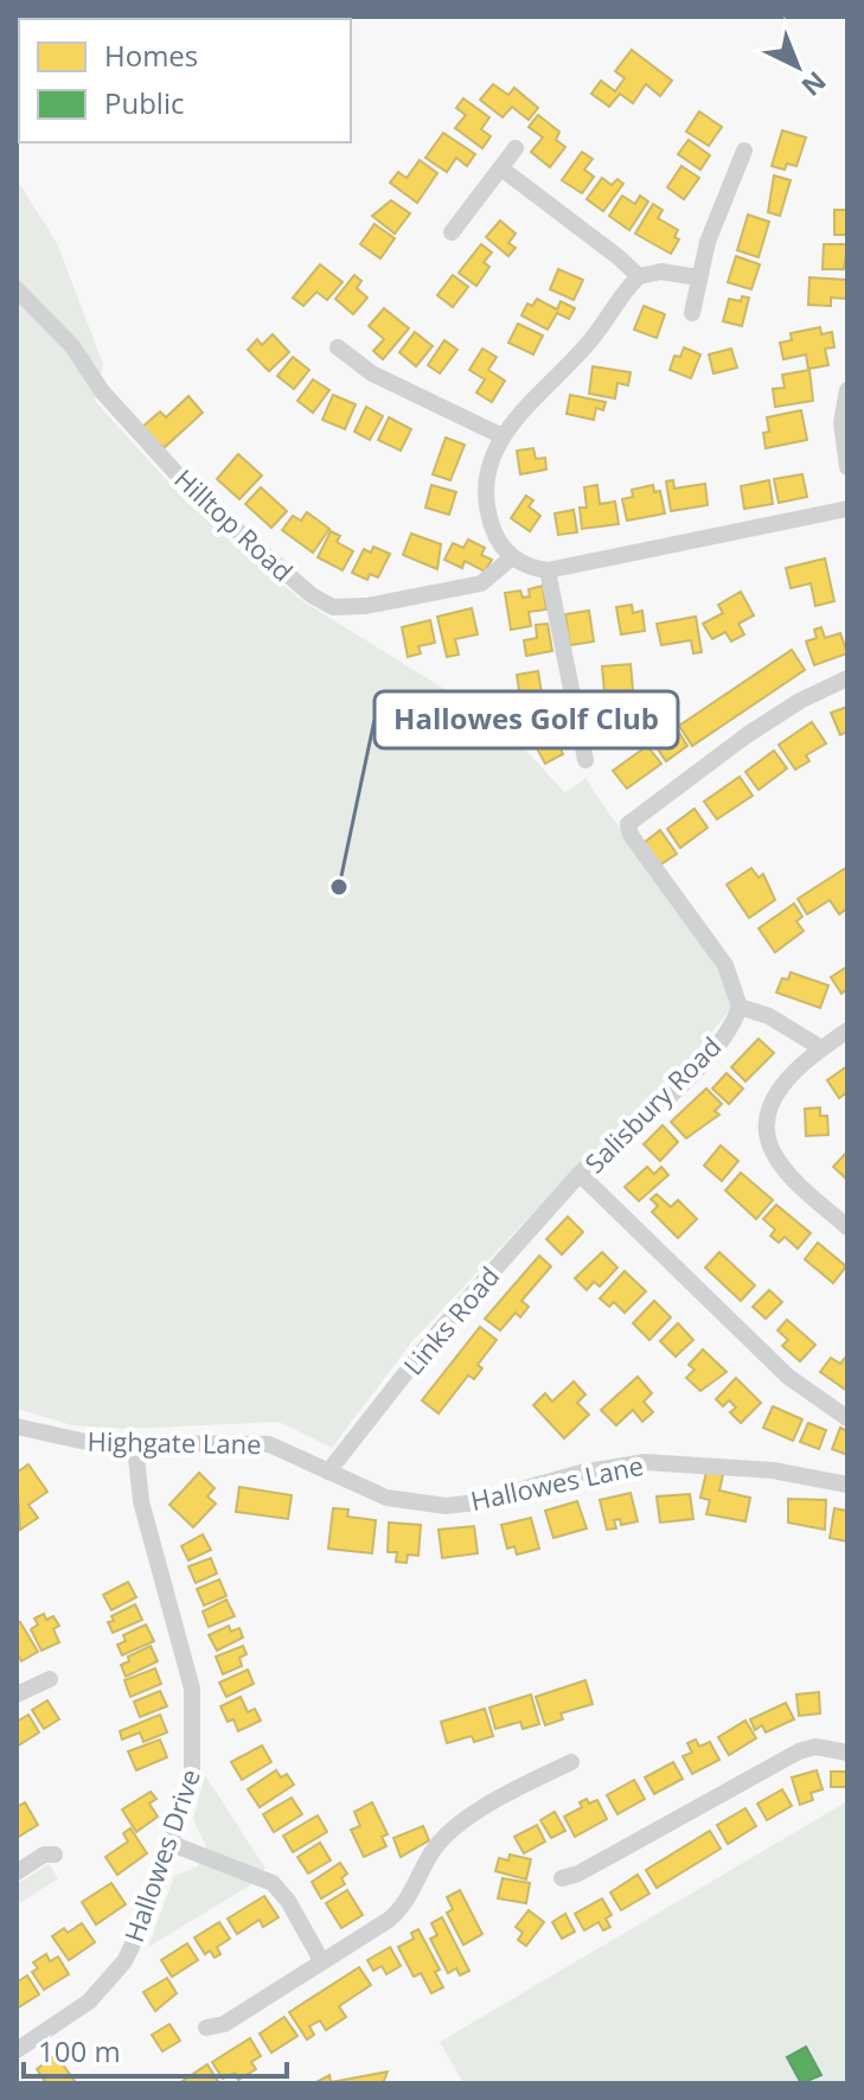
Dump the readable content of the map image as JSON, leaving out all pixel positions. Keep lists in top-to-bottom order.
{
  "streets": {
    "street": [
      "Hilltop Road",
      "Salisbury Road",
      "Links Road",
      "Highgate Lane",
      "Hallowes Lane",
      "Hallowes Drive"
    ]
  },
  "crossings": [
    ["Salisbury Road", "Links Road"],
    ["Links Road", "Highgate Lane"],
    ["Links Road", "Hallowes Lane"],
    ["Highgate Lane", "Hallowes Lane"],
    ["Highgate Lane", "Hallowes Drive"]
  ],
  "places": ["Hallowes Golf Club"],
  "legend": ["Homes", "Public"],
  "scale_bar": "100 m",
  "north": "bottom right"
}
